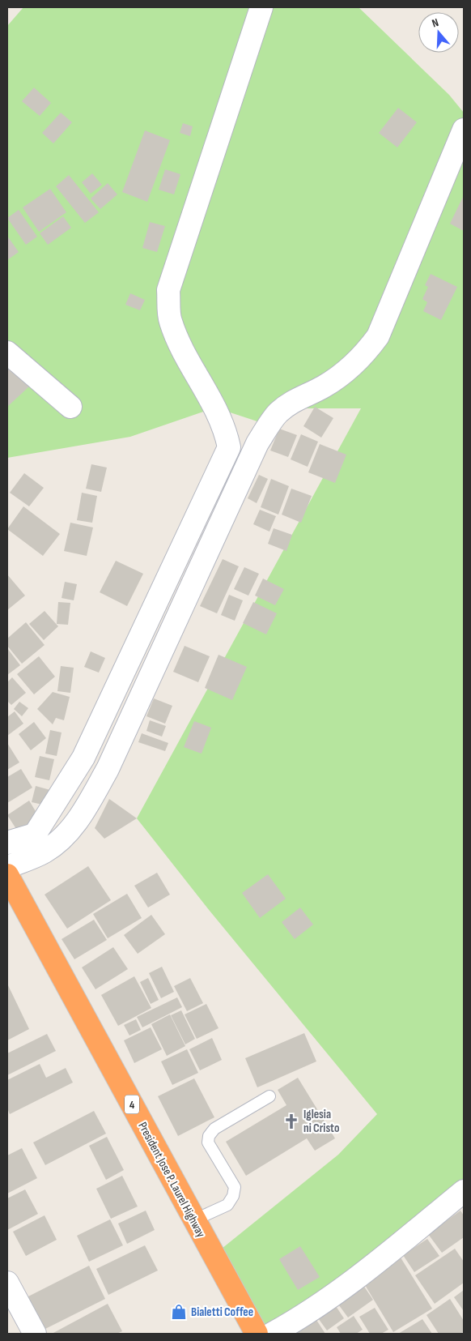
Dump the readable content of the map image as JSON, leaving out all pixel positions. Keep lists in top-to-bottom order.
{
  "streets": {
    "highway": ["4", "President Jose P. Laurel Highway"]
  },
  "places": {
    "church": ["Iglesia ni Cristo"],
    "shop": ["Bialetti Coffee"]
  },
  "north": "top"
}
